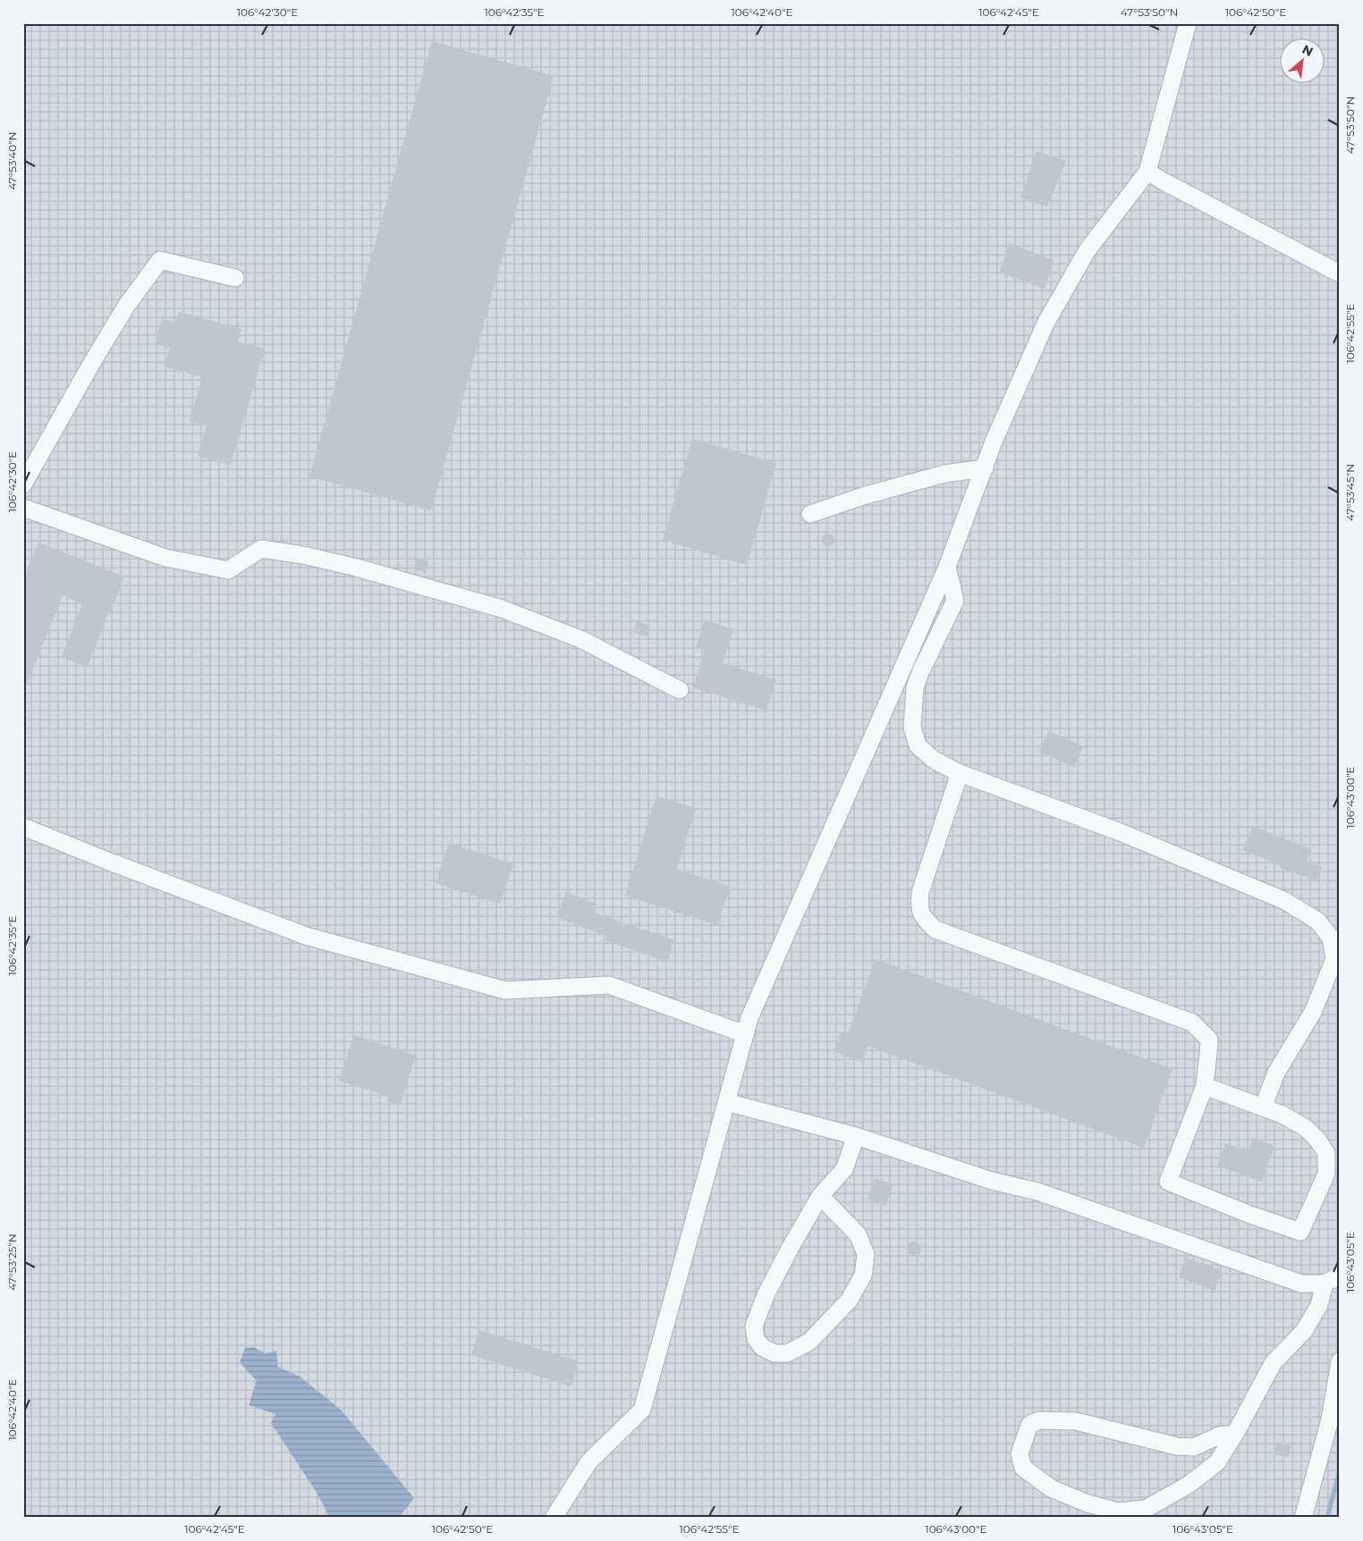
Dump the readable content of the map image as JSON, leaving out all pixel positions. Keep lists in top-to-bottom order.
{
  "north": "top right",
  "coordinates": [
    "106°42'30\"E",
    "106°42'35\"E",
    "106°42'40\"E",
    "106°42'45\"E",
    "47°53'50\"N",
    "106°42'50\"E",
    "47°53'40\"N",
    "106°42'55\"E",
    "47°53'45\"N",
    "106°43'00\"E",
    "106°43'05\"E",
    "47°53'25\"N"
  ]
}
